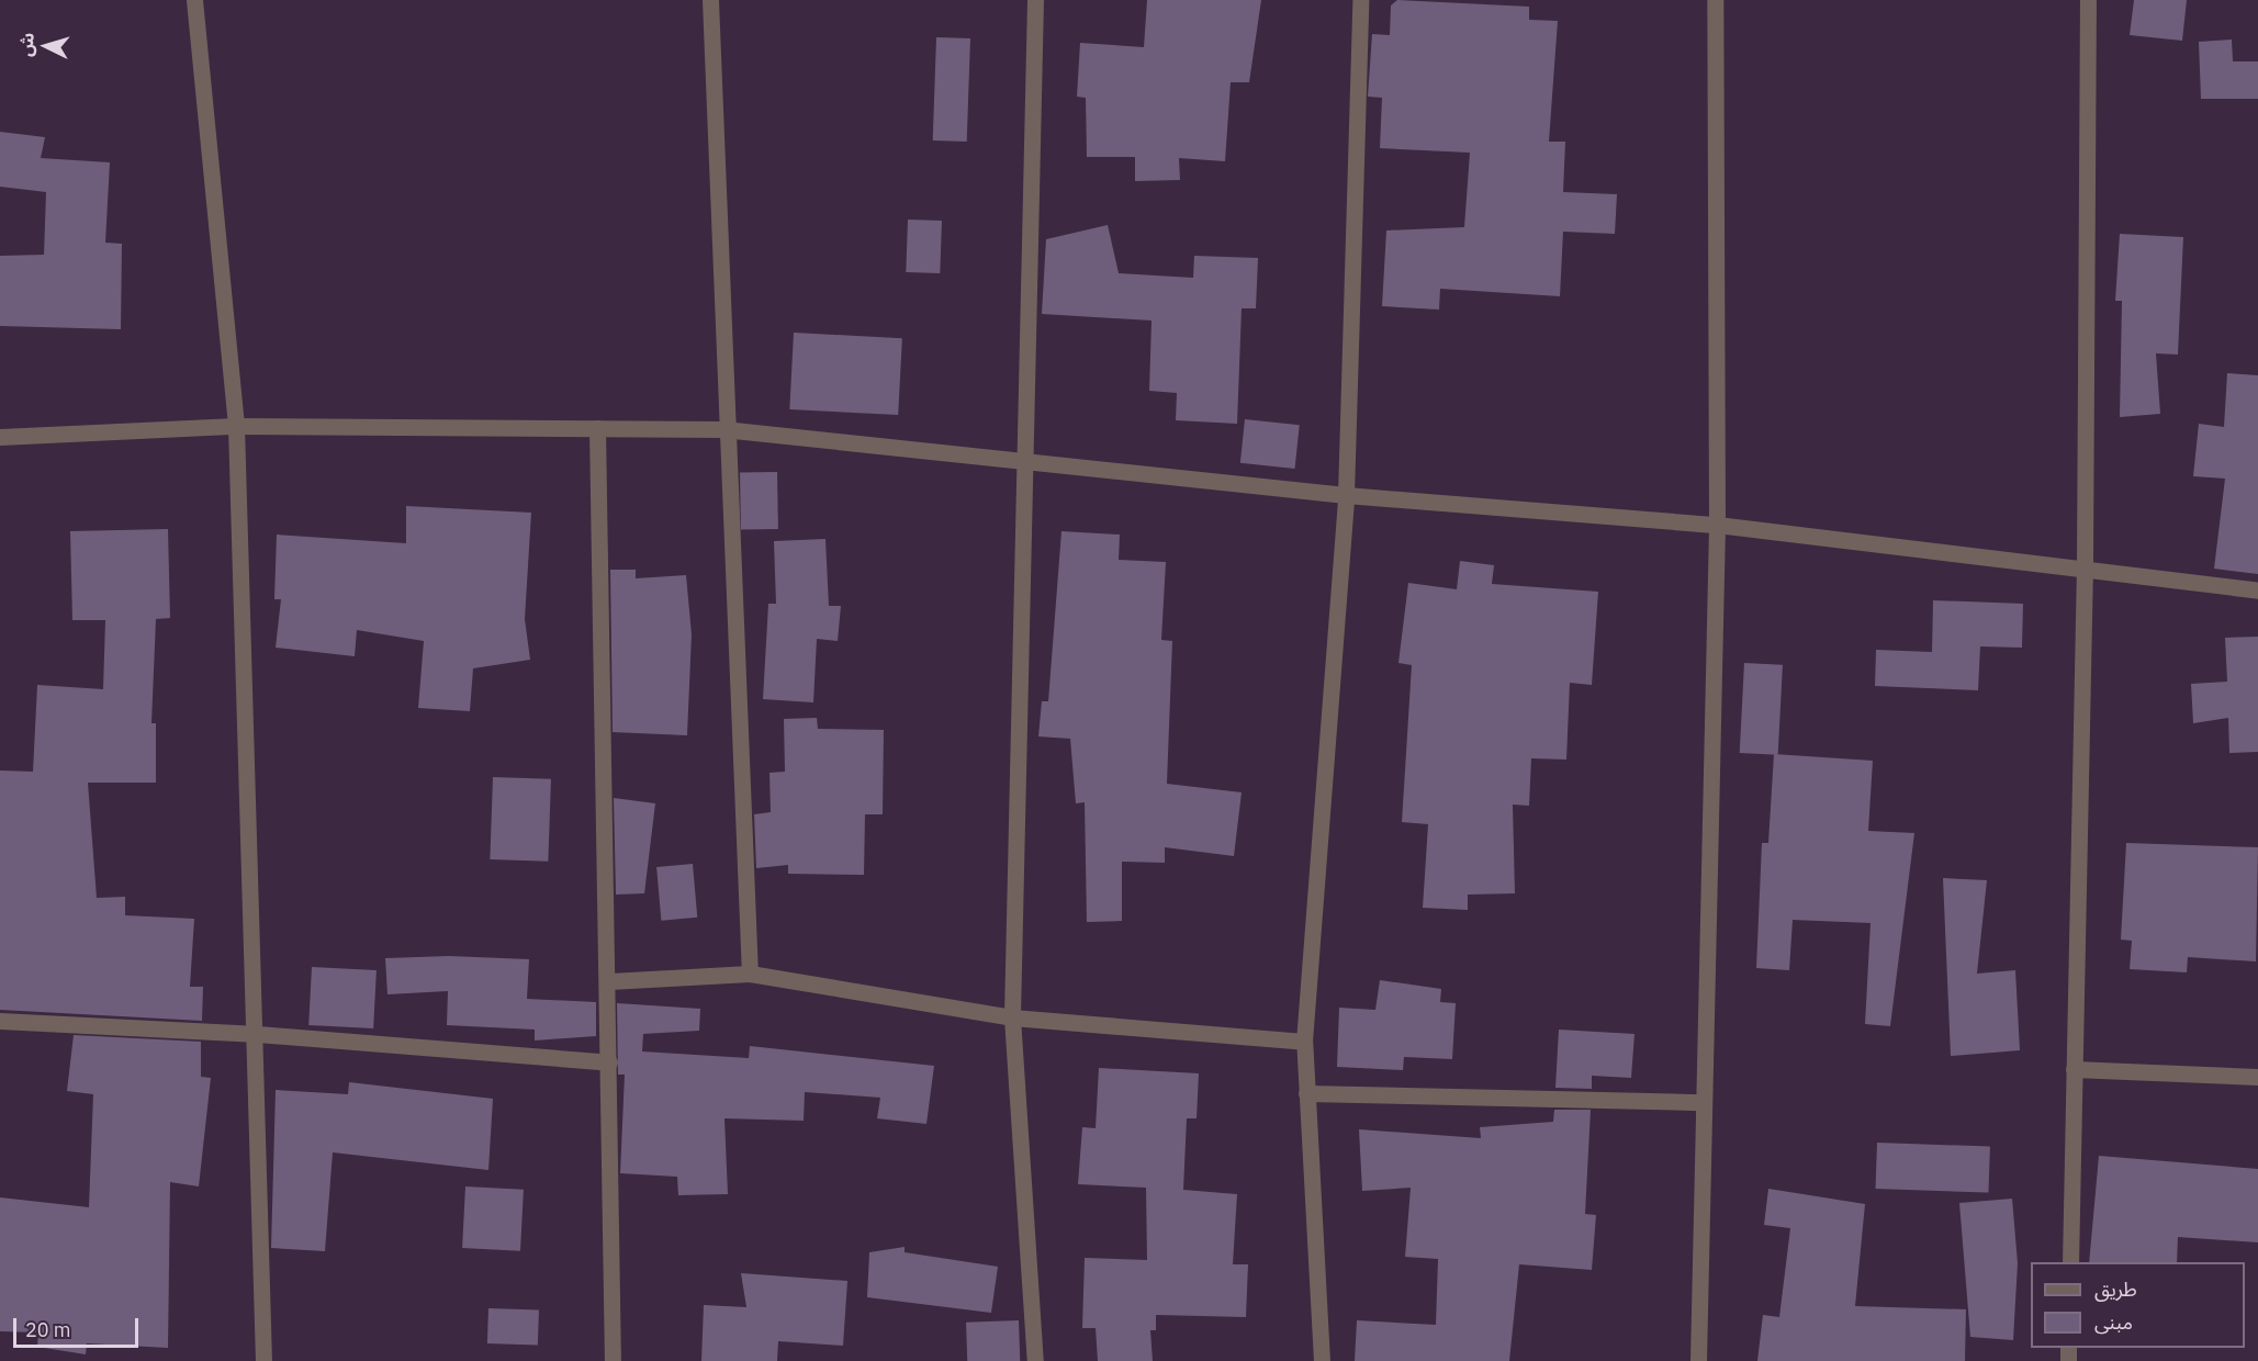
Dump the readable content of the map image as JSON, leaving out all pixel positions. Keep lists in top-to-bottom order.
{
  "legend": ["طريق", "مبنى"],
  "scale_bar": "20 m",
  "north": "left"
}
